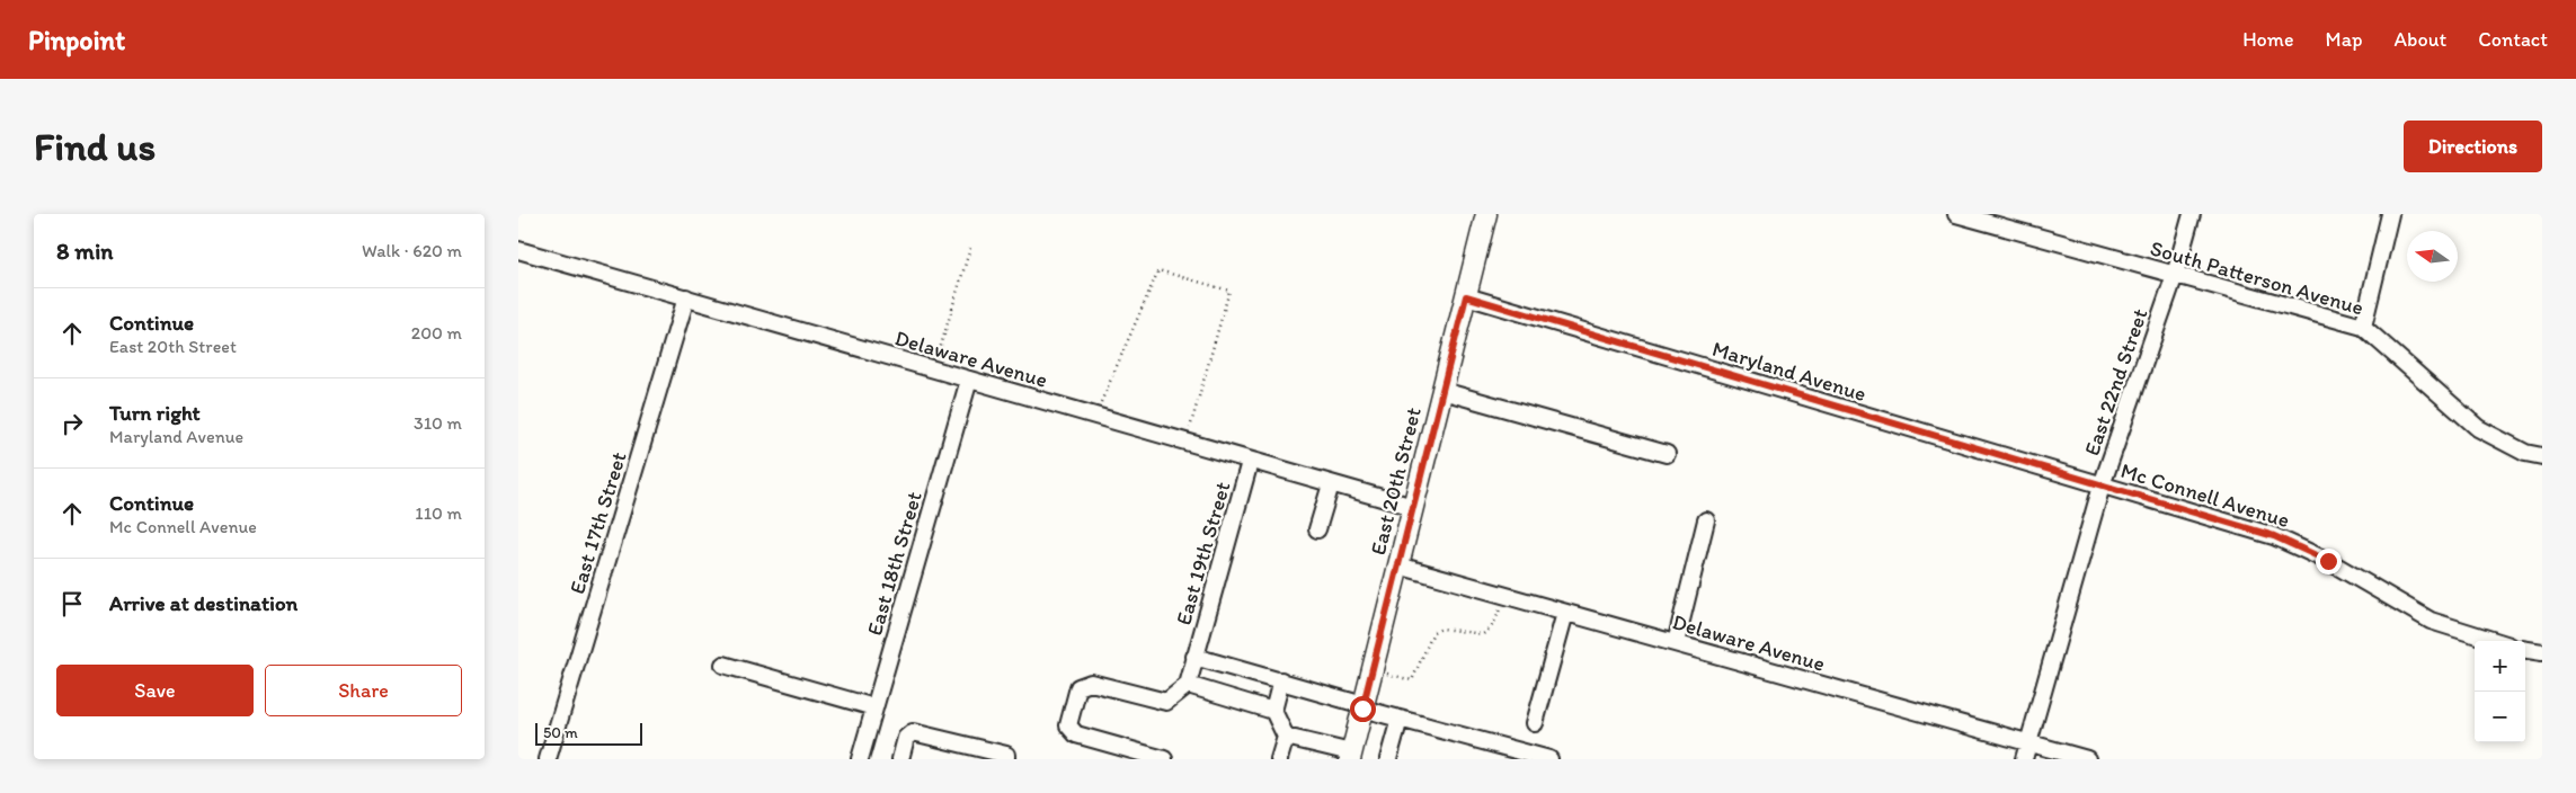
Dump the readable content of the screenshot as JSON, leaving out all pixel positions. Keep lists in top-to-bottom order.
{
  "streets": {
    "main road": ["East 20th Street"],
    "street": [
      "South Patterson Avenue",
      "Delaware Avenue",
      "Maryland Avenue",
      "East 22nd Street",
      "Mc Connell Avenue",
      "East 17th Street",
      "East 19th Street",
      "East 18th Street"
    ]
  },
  "crossings": [
    ["South Patterson Avenue", "East 22nd Street"],
    ["Delaware Avenue", "East 22nd Street"],
    ["Delaware Avenue", "East 20th Street"],
    ["Delaware Avenue", "East 17th Street"],
    ["Delaware Avenue", "East 19th Street"],
    ["Delaware Avenue", "East 18th Street"],
    ["Maryland Avenue", "East 22nd Street"],
    ["Maryland Avenue", "East 20th Street"],
    ["Maryland Avenue", "Mc Connell Avenue"],
    ["East 22nd Street", "Mc Connell Avenue"]
  ],
  "scale_bar": "50 m",
  "north": "left",
  "page": {
    "header": "Pinpoint",
    "nav": [
      "Home",
      "Map",
      "About",
      "Contact"
    ],
    "buttons": [
      "Directions",
      ["Save", "Share"]
    ],
    "title": "Find us",
    "heading": ["8 min", "Walk · 620 m"],
    "list": [
      ["Continue", "East 20th Street", "200 m"],
      ["Turn right", "Maryland Avenue", "310 m"],
      ["Continue", "Mc Connell Avenue", "110 m"],
      "Arrive at destination"
    ],
    "map_buttons": ["+", "−"],
    "scale": "50 m"
  }
}
